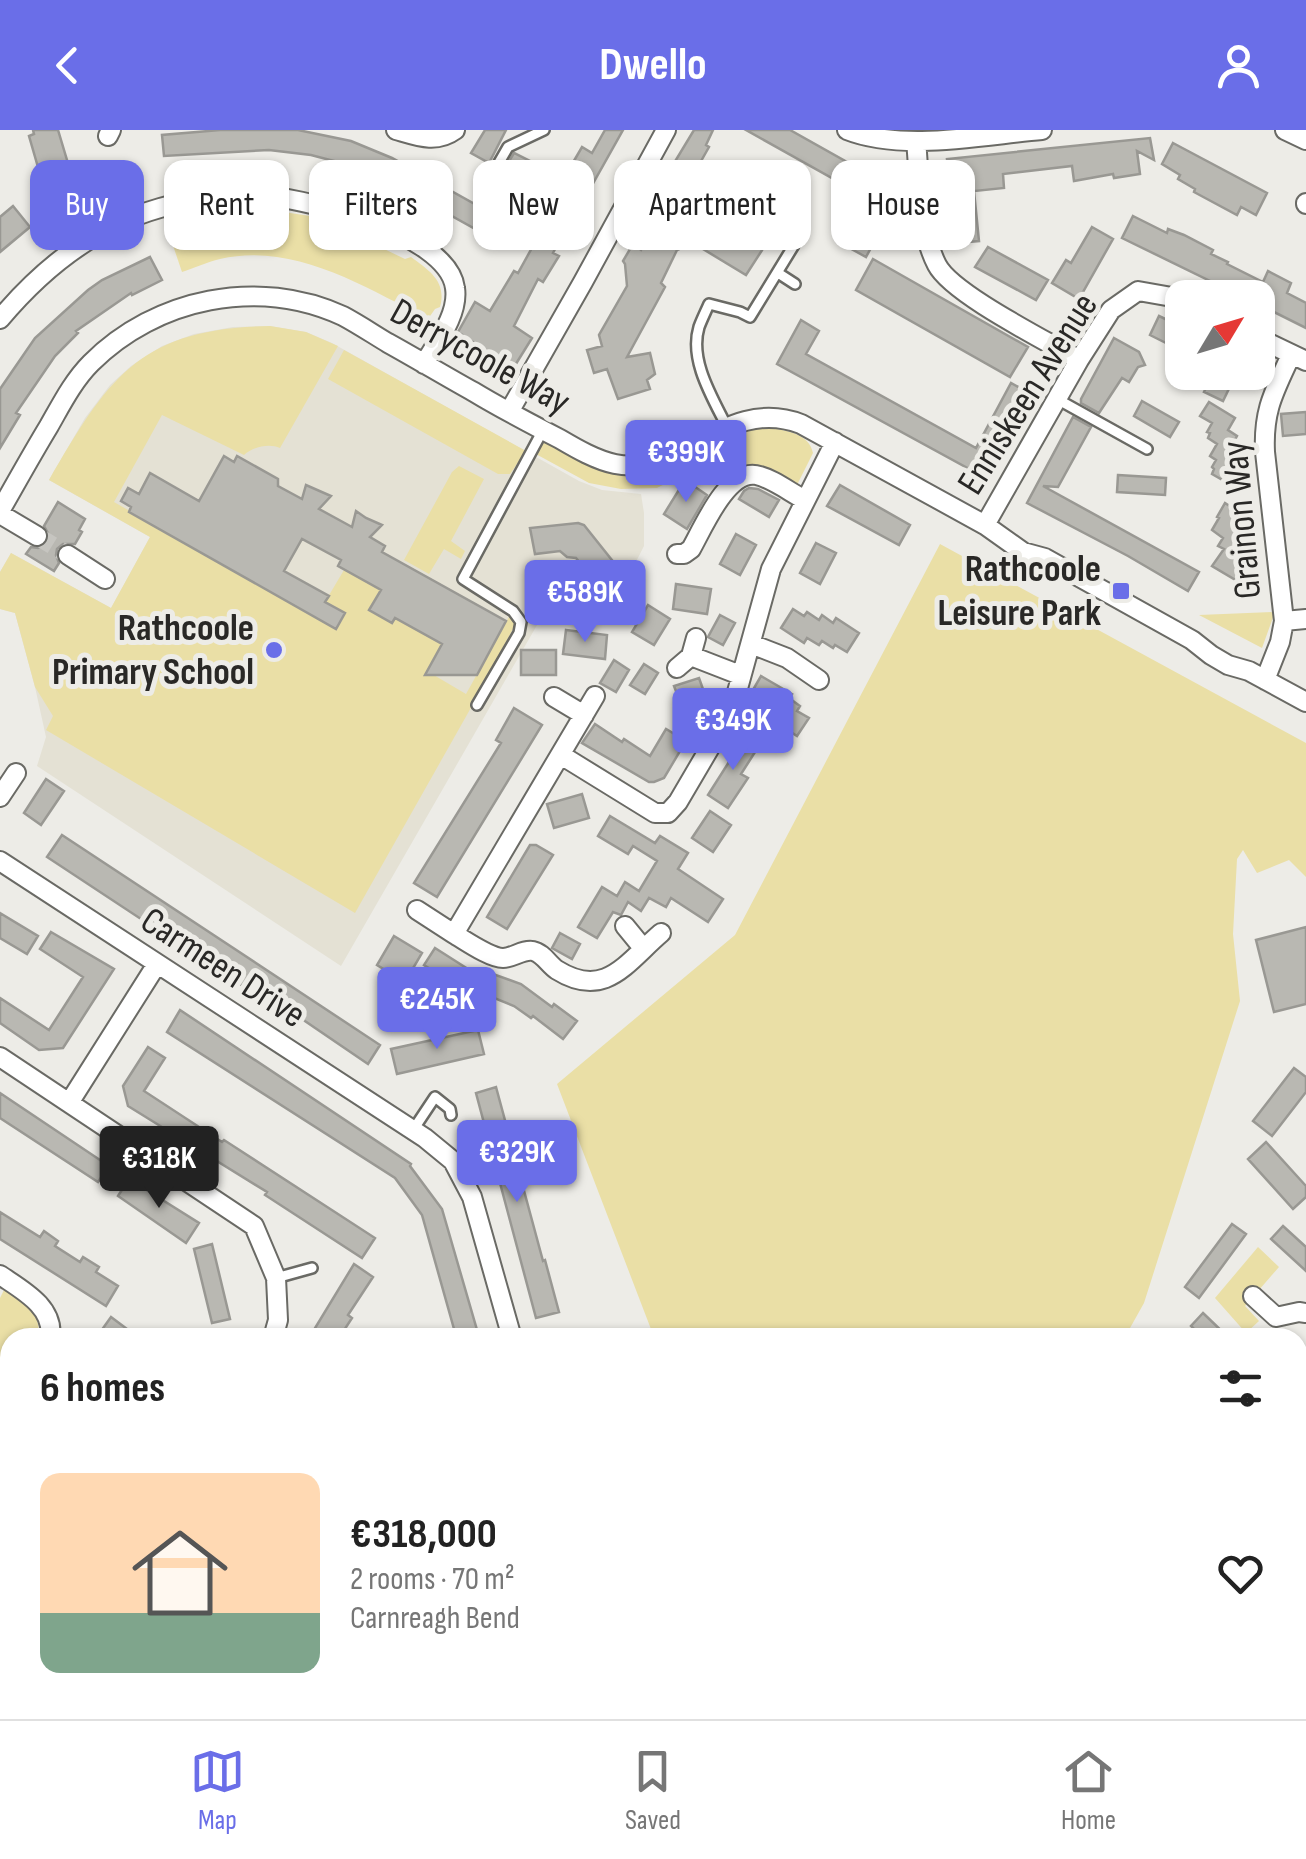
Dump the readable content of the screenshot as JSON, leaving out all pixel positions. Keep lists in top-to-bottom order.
{
  "streets": {
    "street": [
      "Derrycoole Way",
      "Enniskeen Avenue",
      "Grainon Way",
      "Carmeen Drive"
    ]
  },
  "crossings": [
    ["Derrycoole Way", "Enniskeen Avenue"],
    ["Derrycoole Way", "Grainon Way"]
  ],
  "places": {
    "transit": ["Rathcoole Leisure Park"],
    "other": ["Rathcoole Primary School"]
  },
  "north": "top right",
  "page": {
    "header": "Dwello",
    "chip": [
      "Buy",
      "Rent",
      "Filters",
      "New",
      "Apartment",
      "House"
    ],
    "price": [
      "€399K",
      "€589K",
      "€349K",
      "€245K",
      "€329K",
      "€318K"
    ],
    "heading": "6 homes",
    "list": [
      {
        "name": "€318,000",
        "note": "2 rooms · 70 m² · Carnreagh Bend"
      }
    ],
    "tabs": ["Map", "Saved", "Home"]
  }
}
